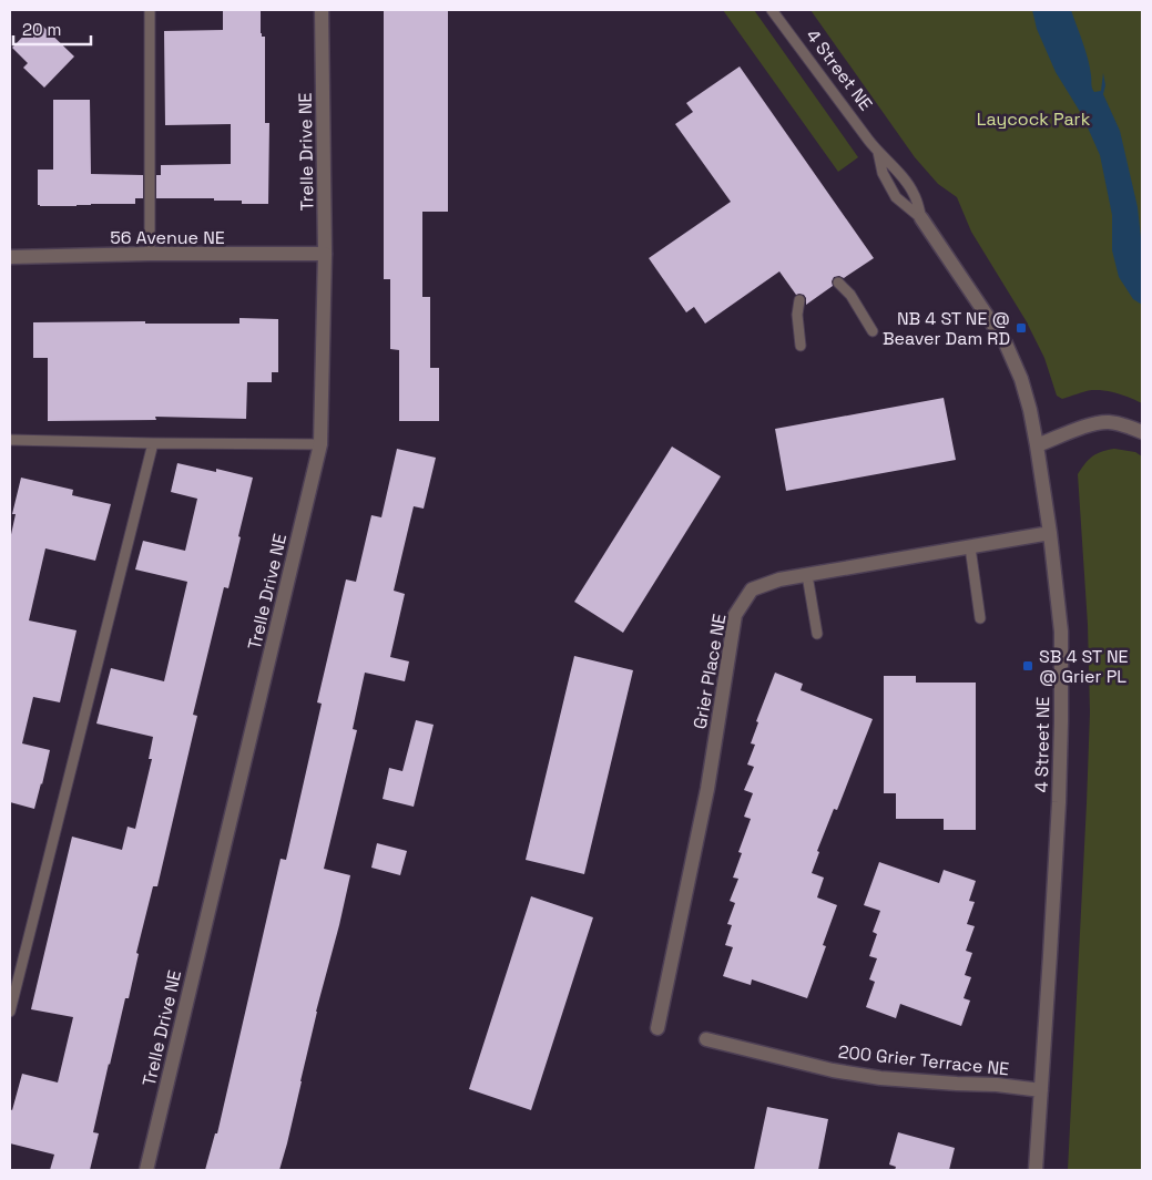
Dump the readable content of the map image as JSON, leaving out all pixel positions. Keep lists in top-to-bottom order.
{
  "streets": {
    "street": [
      "4 Street NE",
      "Trelle Drive NE",
      "56 Avenue NE",
      "Grier Place NE",
      "200 Grier Terrace NE"
    ]
  },
  "crossings": [
    ["4 Street NE", "Grier Place NE"],
    ["4 Street NE", "200 Grier Terrace NE"],
    ["Trelle Drive NE", "56 Avenue NE"]
  ],
  "parks": ["Laycock Park"],
  "places": {
    "transit": ["NB 4 ST NE @ Beaver Dam RD", "SB 4 ST NE @ Grier PL"]
  },
  "scale_bar": "20 m"
}
